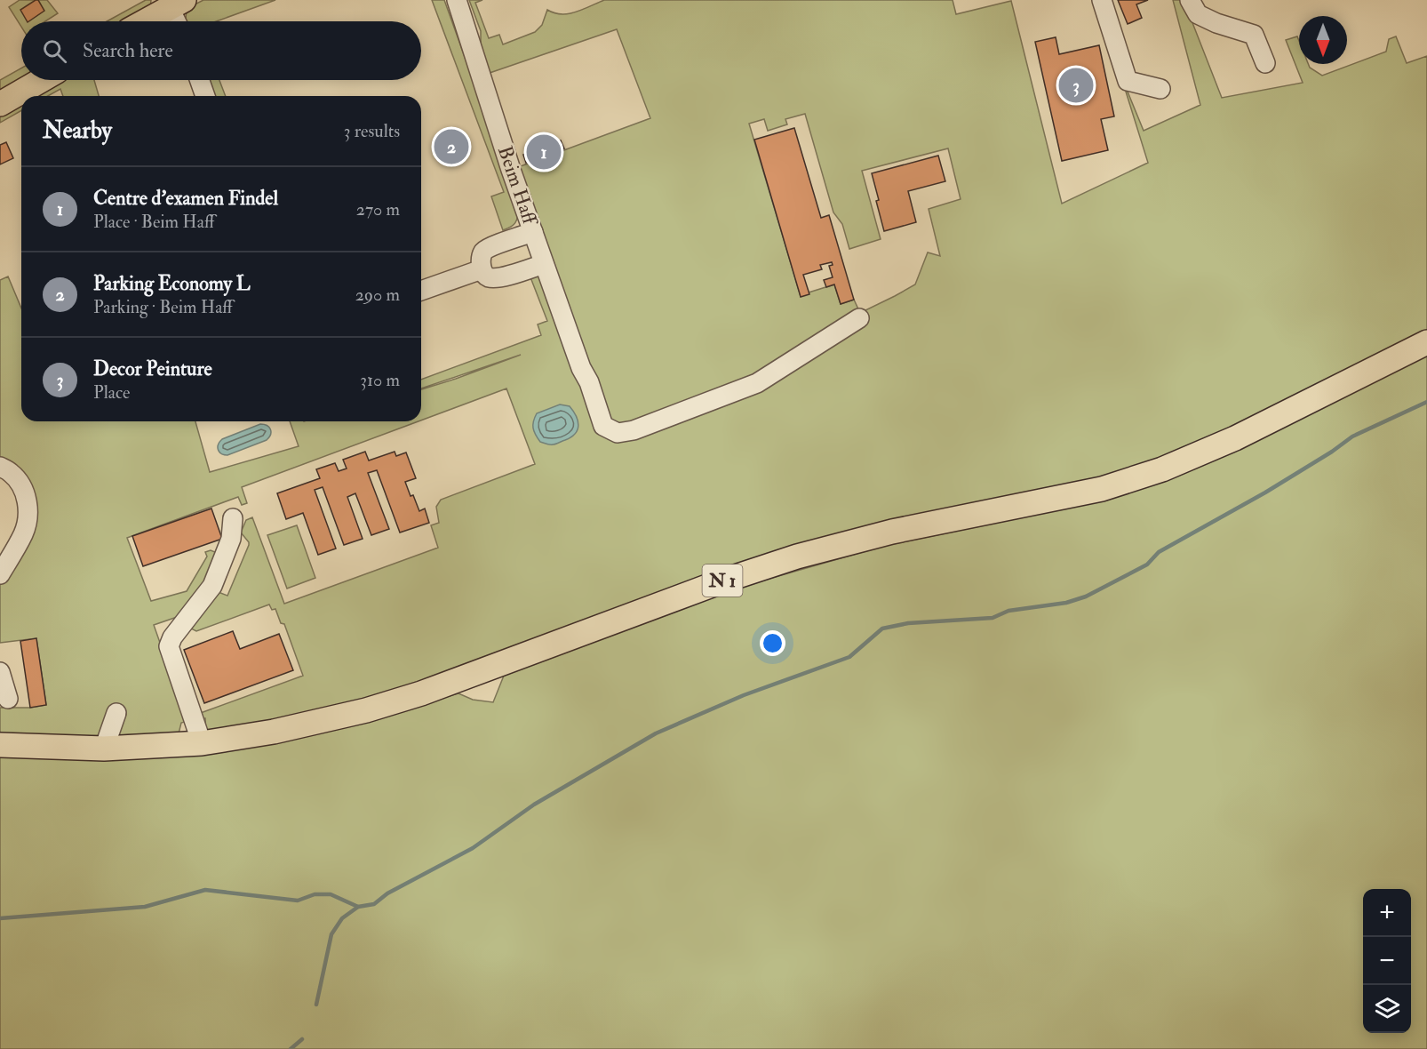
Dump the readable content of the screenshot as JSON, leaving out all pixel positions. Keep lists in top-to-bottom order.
{
  "streets": {
    "main road": ["N 1"],
    "street": ["Beim Haff"]
  },
  "north": "bottom",
  "page": {
    "search": "Search here",
    "pins": ["3", "2", "1"],
    "heading": ["Nearby", "3 results"],
    "list": [
      {
        "mark": "1",
        "name": "Centre d'examen Findel",
        "note": "Place · Beim Haff",
        "value": "270 m"
      },
      {
        "mark": "2",
        "name": "Parking Economy L",
        "note": "Parking · Beim Haff",
        "value": "290 m"
      },
      {
        "mark": "3",
        "name": "Decor Peinture",
        "note": "Place",
        "value": "310 m"
      }
    ],
    "map_buttons": ["+", "−"]
  }
}
